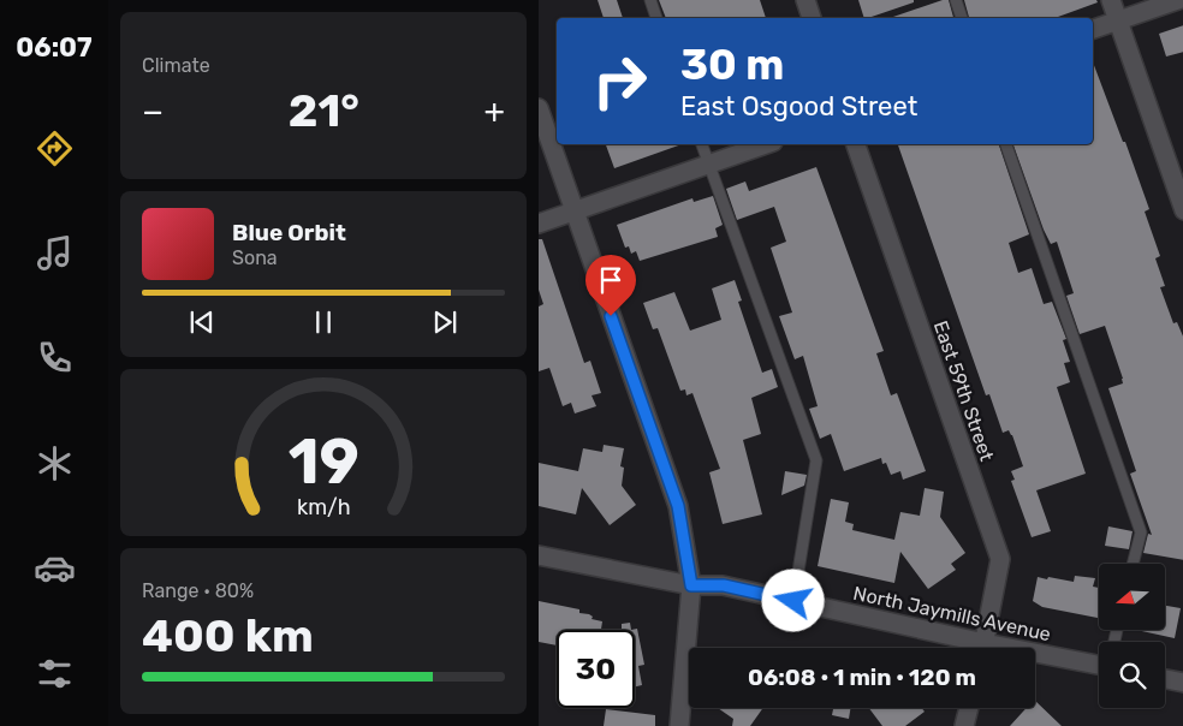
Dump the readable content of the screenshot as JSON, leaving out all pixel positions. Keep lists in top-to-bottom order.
{
  "streets": {
    "street": ["East 59th Street", "North Jaymills Avenue"]
  },
  "north": "left",
  "page": {
    "tabs": "06:07",
    "tile": [
      "Climate",
      ["Range · 80%", "400 km"]
    ],
    "turn": ["30 m", "East Osgood Street"],
    "heat": ["−", "21°", "+"],
    "song": ["Blue Orbit", "Sona"],
    "limit": "30",
    "trip": "06:08 · 1 min · 120 m",
    "gauge": ["19", "km/h"]
  }
}
